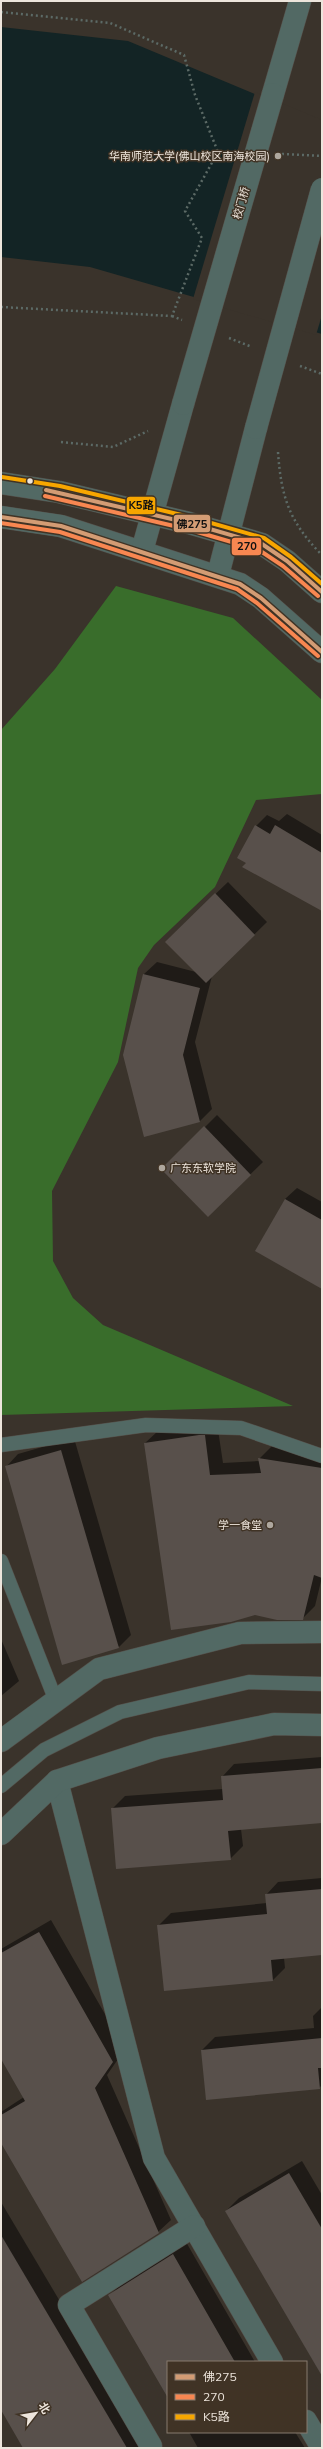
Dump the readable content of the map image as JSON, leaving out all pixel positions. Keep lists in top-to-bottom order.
{
  "streets": {
    "street": ["校门桥"]
  },
  "places": ["华南师范大学(佛山校区南海校园)", "广东东软学院", "学一食堂"],
  "lines": ["transit line K5路", "transit line 佛275", "transit line 270"],
  "legend": ["佛275", "270", "K5路"],
  "north": "top right"
}
